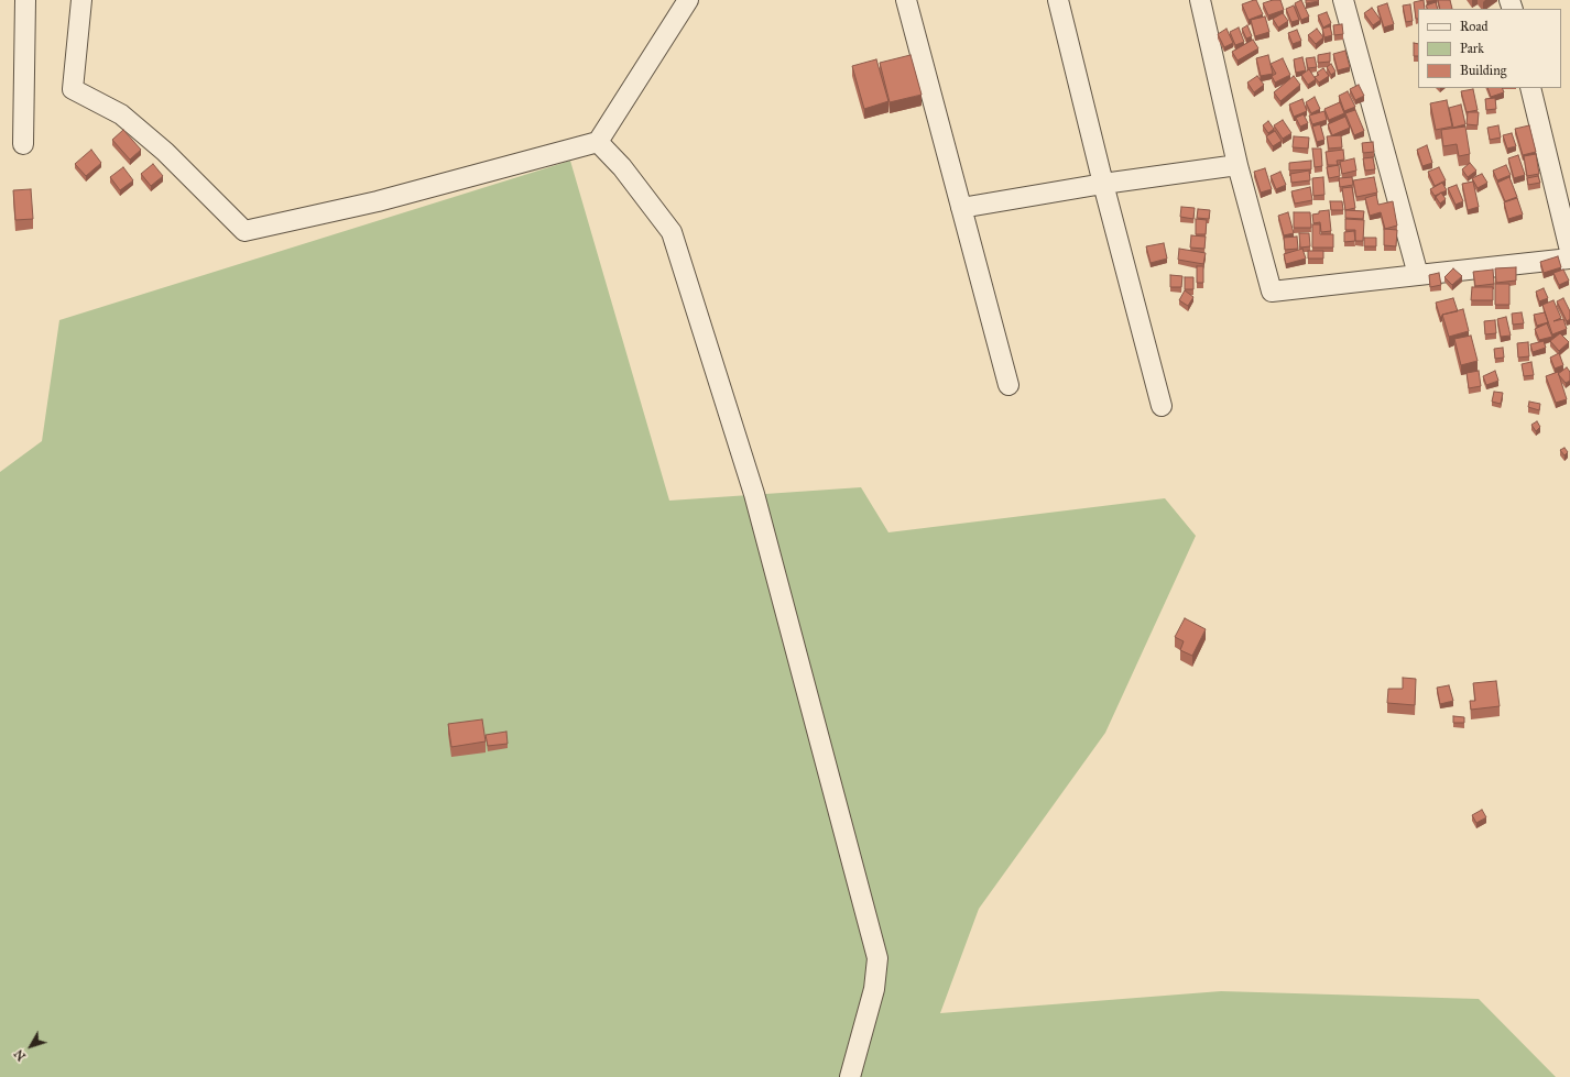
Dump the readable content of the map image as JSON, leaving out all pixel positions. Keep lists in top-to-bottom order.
{
  "legend": ["Road", "Park", "Building"],
  "north": "bottom left"
}
